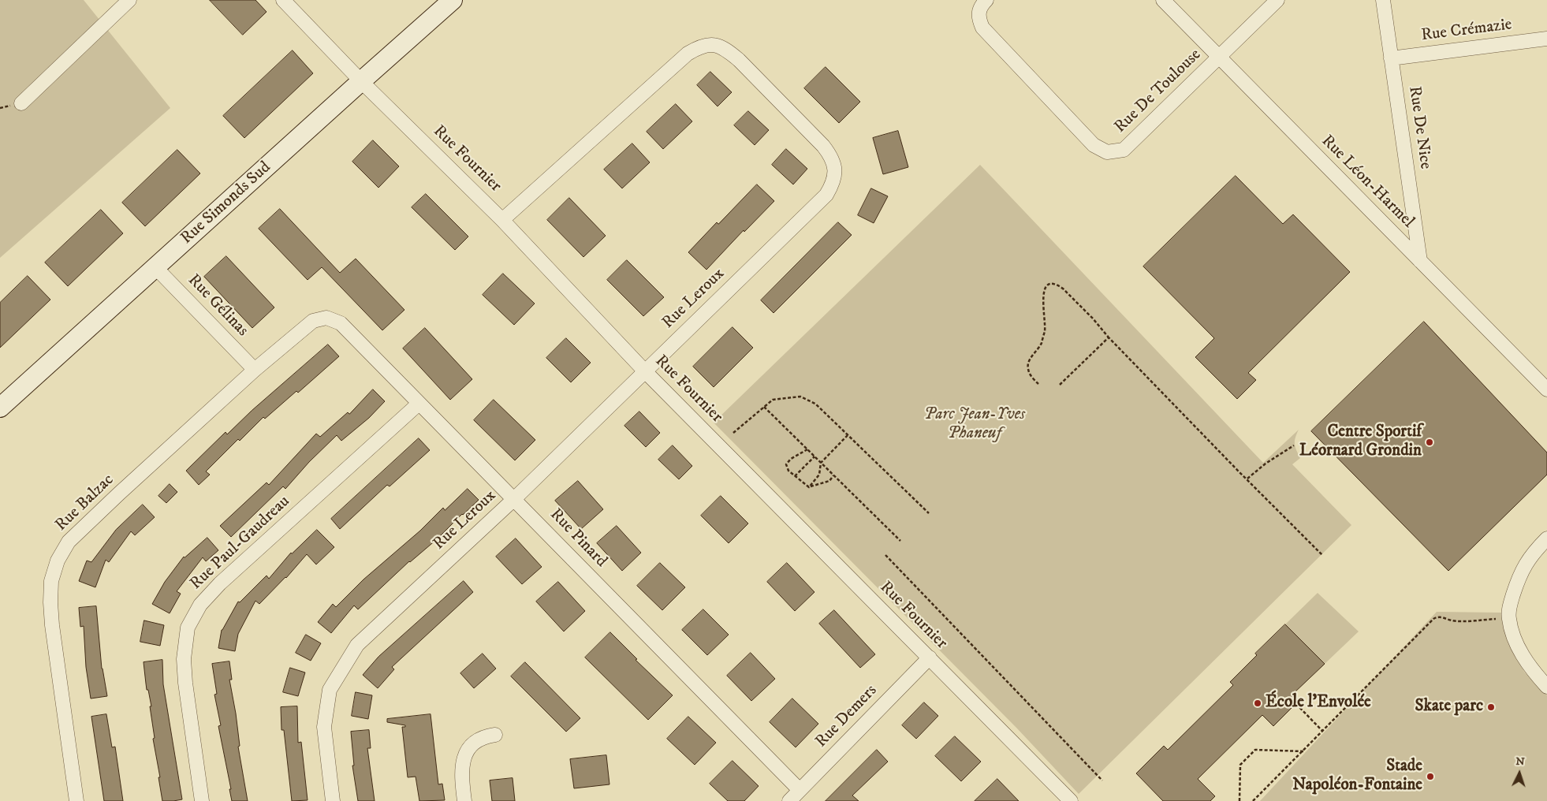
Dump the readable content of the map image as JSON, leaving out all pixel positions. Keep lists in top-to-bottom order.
{
  "streets": {
    "street": [
      "Rue Crémazie",
      "Rue De Toulouse",
      "Rue De Nice",
      "Rue Fournier",
      "Rue Léon-Harmel",
      "Rue Simonds Sud",
      "Rue Leroux",
      "Rue Gélinas",
      "Rue Balzac",
      "Rue Pinard",
      "Rue Paul-Gaudreau",
      "Rue Demers"
    ]
  },
  "crossings": [
    ["Rue Crémazie", "Rue De Nice"],
    ["Rue De Toulouse", "Rue Léon-Harmel"],
    ["Rue De Nice", "Rue Léon-Harmel"],
    ["Rue Fournier", "Rue Simonds Sud"],
    ["Rue Fournier", "Rue Leroux"],
    ["Rue Fournier", "Rue Demers"],
    ["Rue Simonds Sud", "Rue Gélinas"],
    ["Rue Leroux", "Rue Pinard"],
    ["Rue Gélinas", "Rue Balzac"],
    ["Rue Balzac", "Rue Pinard"],
    ["Rue Pinard", "Rue Paul-Gaudreau"],
    ["Rue Pinard", "Rue Demers"]
  ],
  "parks": ["Parc Jean-Yves Phaneuf"],
  "places": [
    "Centre Sportif Léornard Grondin",
    "École l'Envolée",
    "Skate parc",
    "Stade Napoléon-Fontaine"
  ],
  "north": "top"
}
